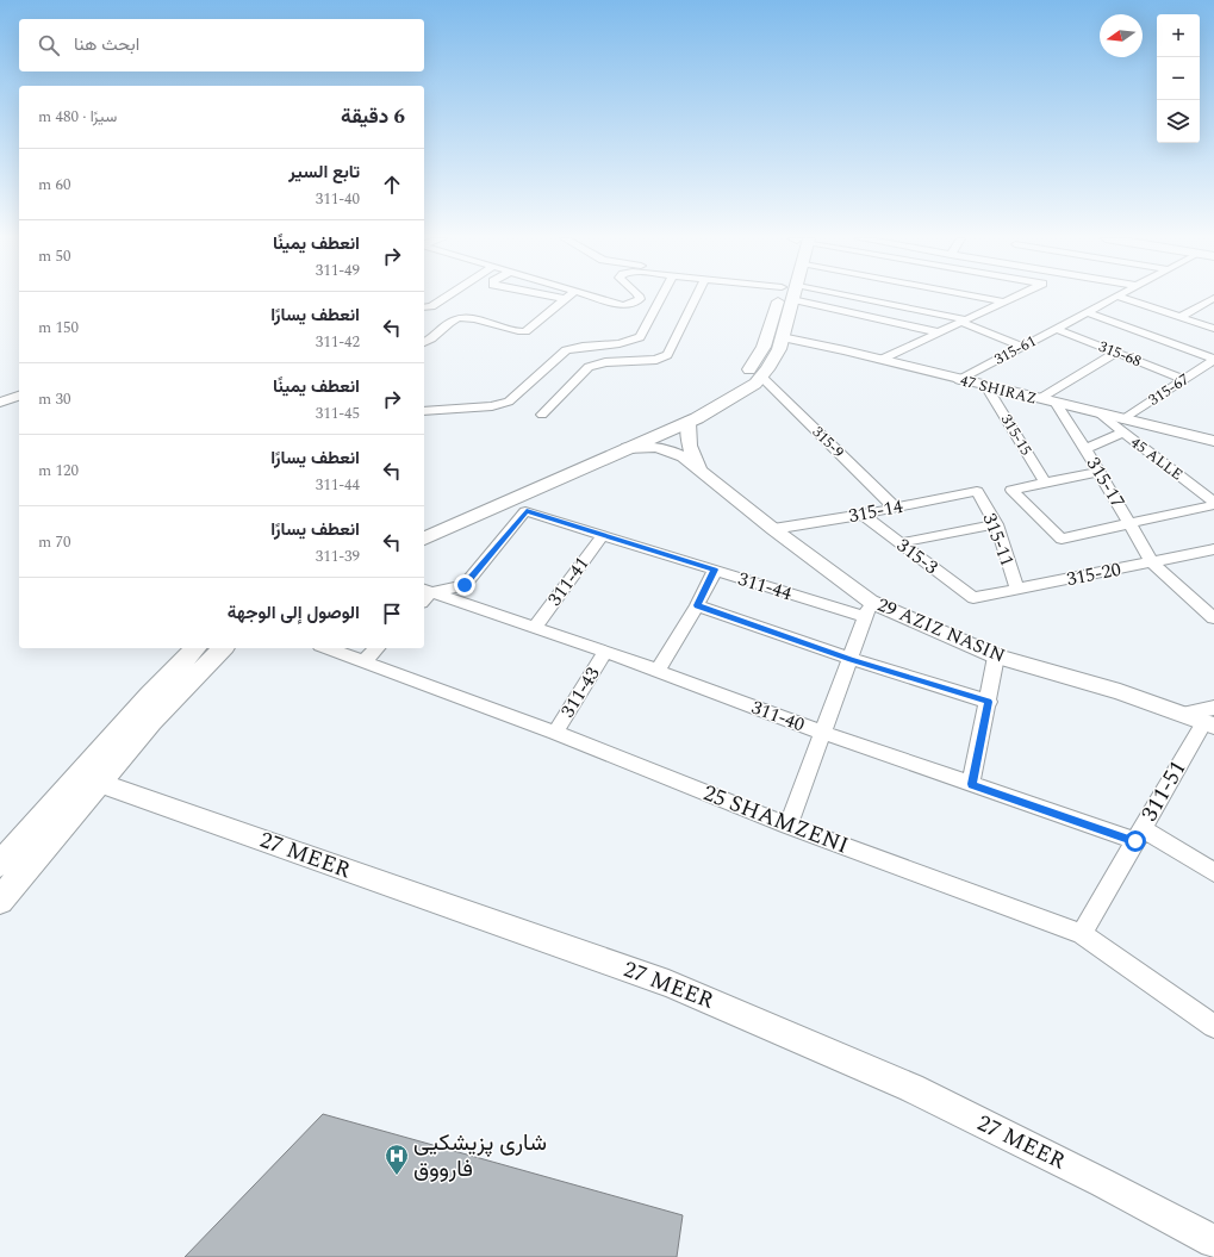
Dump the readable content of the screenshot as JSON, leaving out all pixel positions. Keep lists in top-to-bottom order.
{
  "streets": {
    "street": [
      "315-61",
      "315-68",
      "47 SHIRAZ",
      "315-67",
      "315-15",
      "315-9",
      "45 ALLE",
      "315-17",
      "315-14",
      "315-11",
      "315-3",
      "315-20",
      "311-41",
      "311-44",
      "29 AZIZ NASIN",
      "311-43",
      "311-40",
      "311-51",
      "25 SHAMZENI",
      "27 MEER"
    ]
  },
  "crossings": [
    ["315-61", "315-68"],
    ["315-61", "47 SHIRAZ"],
    ["315-68", "315-67"],
    ["47 SHIRAZ", "315-67"],
    ["47 SHIRAZ", "315-15"],
    ["47 SHIRAZ", "45 ALLE"],
    ["47 SHIRAZ", "315-17"],
    ["315-67", "45 ALLE"],
    ["315-67", "315-17"],
    ["315-9", "315-14"],
    ["315-17", "315-20"],
    ["315-14", "315-11"],
    ["315-14", "315-3"],
    ["315-14", "29 AZIZ NASIN"],
    ["315-11", "315-20"],
    ["315-3", "315-20"],
    ["311-41", "311-44"],
    ["311-41", "311-40"],
    ["311-44", "29 AZIZ NASIN"],
    ["311-44", "311-40"],
    ["29 AZIZ NASIN", "311-51"],
    ["311-43", "311-40"],
    ["311-43", "25 SHAMZENI"],
    ["311-40", "311-51"],
    ["311-51", "25 SHAMZENI"]
  ],
  "places": {
    "hospital": ["شاری پزیشکیی فارووق"]
  },
  "north": "left",
  "page": {
    "map_buttons": ["+", "−"],
    "search": "ابحث هنا",
    "heading": ["6 دقيقة", "سيرًا · 480 m"],
    "list": [
      ["تابع السير", "311-40", "60 m"],
      ["انعطف يمينًا", "311-49", "50 m"],
      ["انعطف يسارًا", "311-42", "150 m"],
      ["انعطف يمينًا", "311-45", "30 m"],
      ["انعطف يسارًا", "311-44", "120 m"],
      ["انعطف يسارًا", "311-39", "70 m"],
      "الوصول إلى الوجهة"
    ]
  }
}
